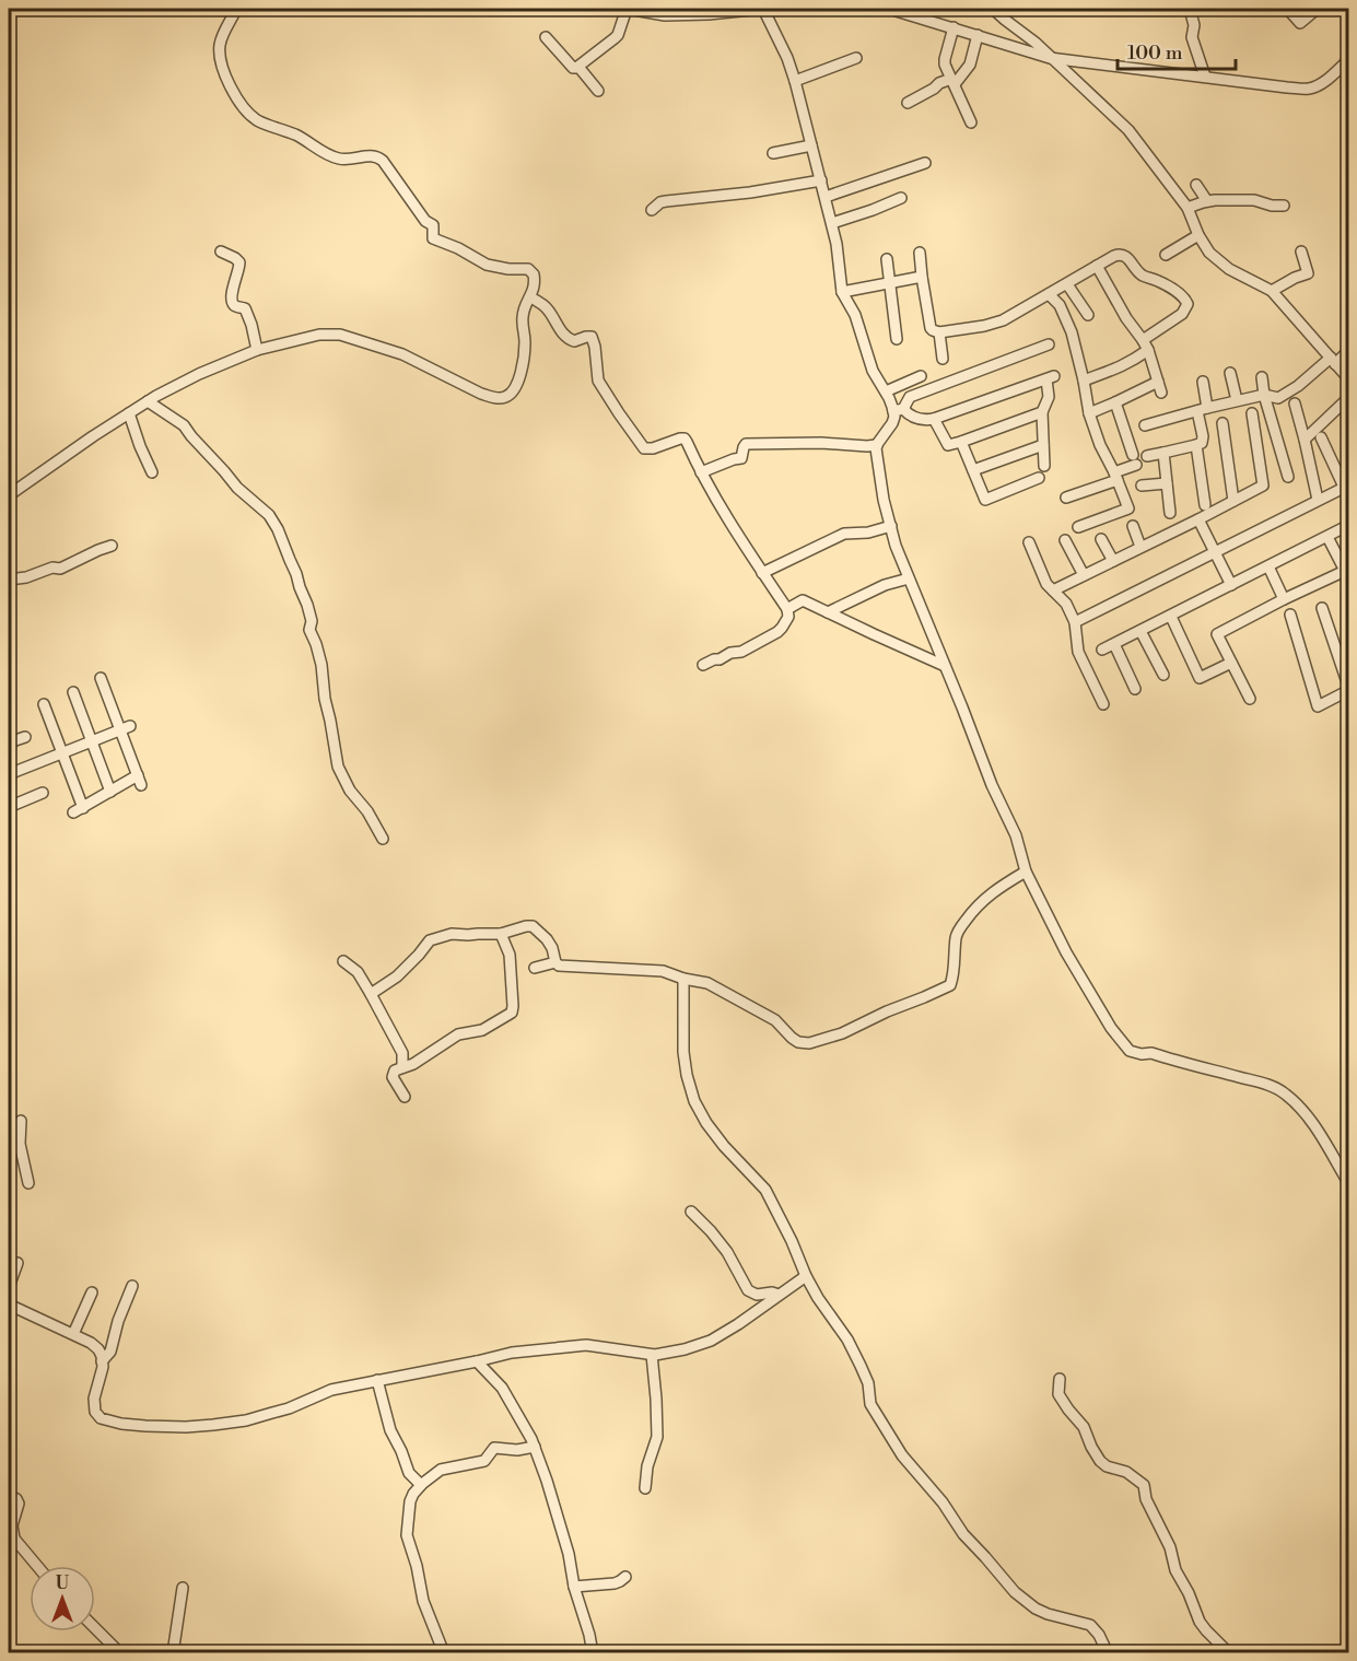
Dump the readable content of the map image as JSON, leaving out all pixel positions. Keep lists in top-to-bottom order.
{
  "scale_bar": "100 m",
  "north": "top"
}
